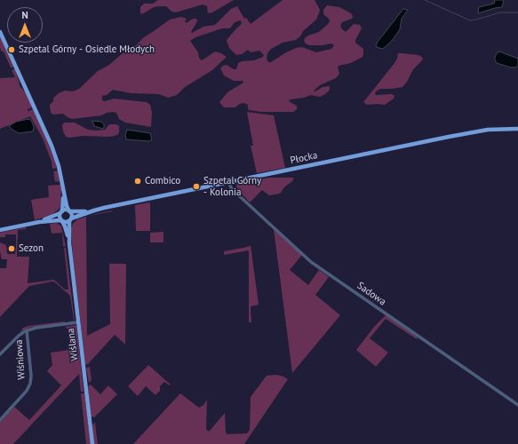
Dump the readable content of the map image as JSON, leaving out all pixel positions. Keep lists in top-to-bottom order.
{
  "streets": {
    "main road": ["Płocka", "Wiślana"],
    "street": ["Sadowa", "Wiśniowa"]
  },
  "crossings": [
    ["Płocka", "Sadowa"],
    ["Płocka", "Wiślana"]
  ],
  "places": [
    "Szpetal Górny - Osiedle Młodych",
    "Combico",
    "Szpetal Górny - Kolonia",
    "Sezon"
  ],
  "north": "top"
}
